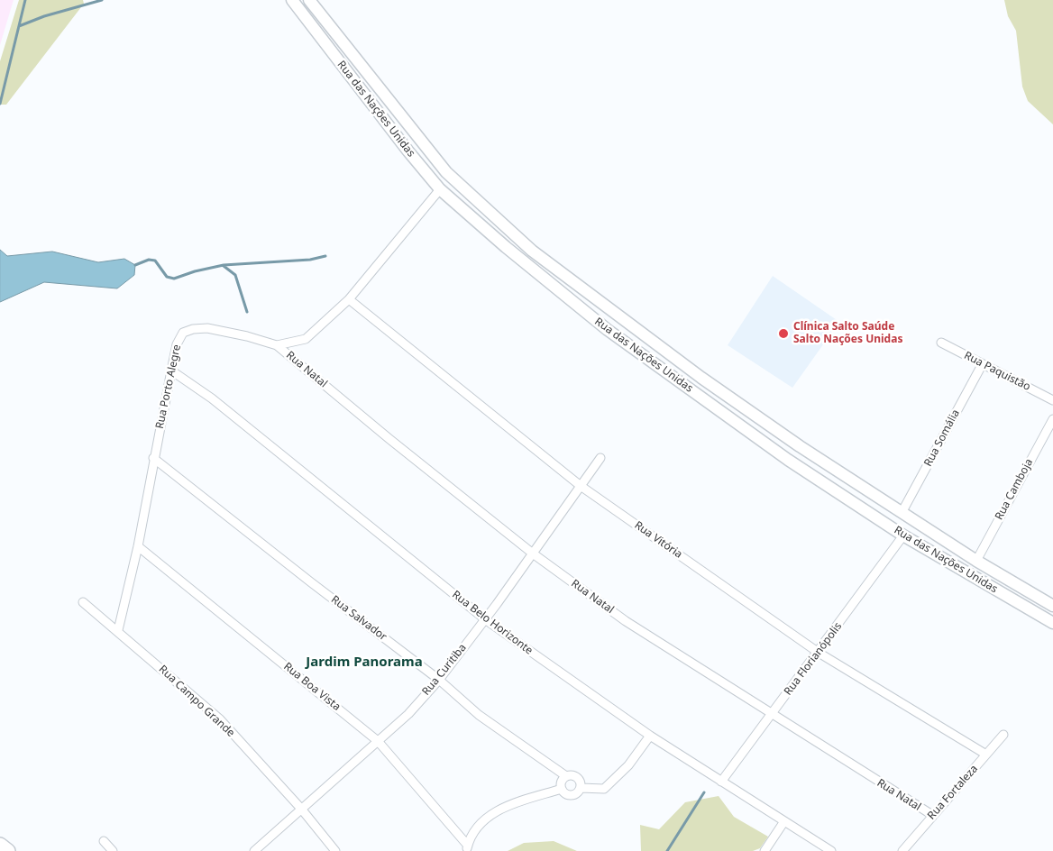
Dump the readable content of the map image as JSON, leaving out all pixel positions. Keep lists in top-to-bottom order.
{
  "streets": {
    "main road": ["Rua das Nações Unidas"],
    "street": [
      "Rua Natal",
      "Rua Paquistão",
      "Rua Porto Alegre",
      "Rua Somália",
      "Rua Camboja",
      "Rua Vitória",
      "Rua Salvador",
      "Rua Belo Horizonte",
      "Rua Florianópolis",
      "Rua Curitiba",
      "Rua Boa Vista",
      "Rua Campo Grande",
      "Rua Fortaleza"
    ]
  },
  "crossings": [
    ["Rua das Nações Unidas", "Rua Porto Alegre"],
    ["Rua das Nações Unidas", "Rua Somália"],
    ["Rua das Nações Unidas", "Rua Camboja"],
    ["Rua das Nações Unidas", "Rua Florianópolis"],
    ["Rua Natal", "Rua Porto Alegre"],
    ["Rua Natal", "Rua Florianópolis"],
    ["Rua Natal", "Rua Curitiba"],
    ["Rua Natal", "Rua Fortaleza"],
    ["Rua Paquistão", "Rua Somália"],
    ["Rua Porto Alegre", "Rua Vitória"],
    ["Rua Porto Alegre", "Rua Salvador"],
    ["Rua Porto Alegre", "Rua Belo Horizonte"],
    ["Rua Porto Alegre", "Rua Boa Vista"],
    ["Rua Porto Alegre", "Rua Campo Grande"],
    ["Rua Vitória", "Rua Florianópolis"],
    ["Rua Vitória", "Rua Curitiba"],
    ["Rua Vitória", "Rua Fortaleza"],
    ["Rua Salvador", "Rua Curitiba"],
    ["Rua Belo Horizonte", "Rua Florianópolis"],
    ["Rua Belo Horizonte", "Rua Curitiba"],
    ["Rua Curitiba", "Rua Boa Vista"],
    ["Rua Curitiba", "Rua Campo Grande"]
  ],
  "districts": ["Jardim Panorama"],
  "places": ["Clínica Salto Saúde Salto Nações Unidas"]
}
